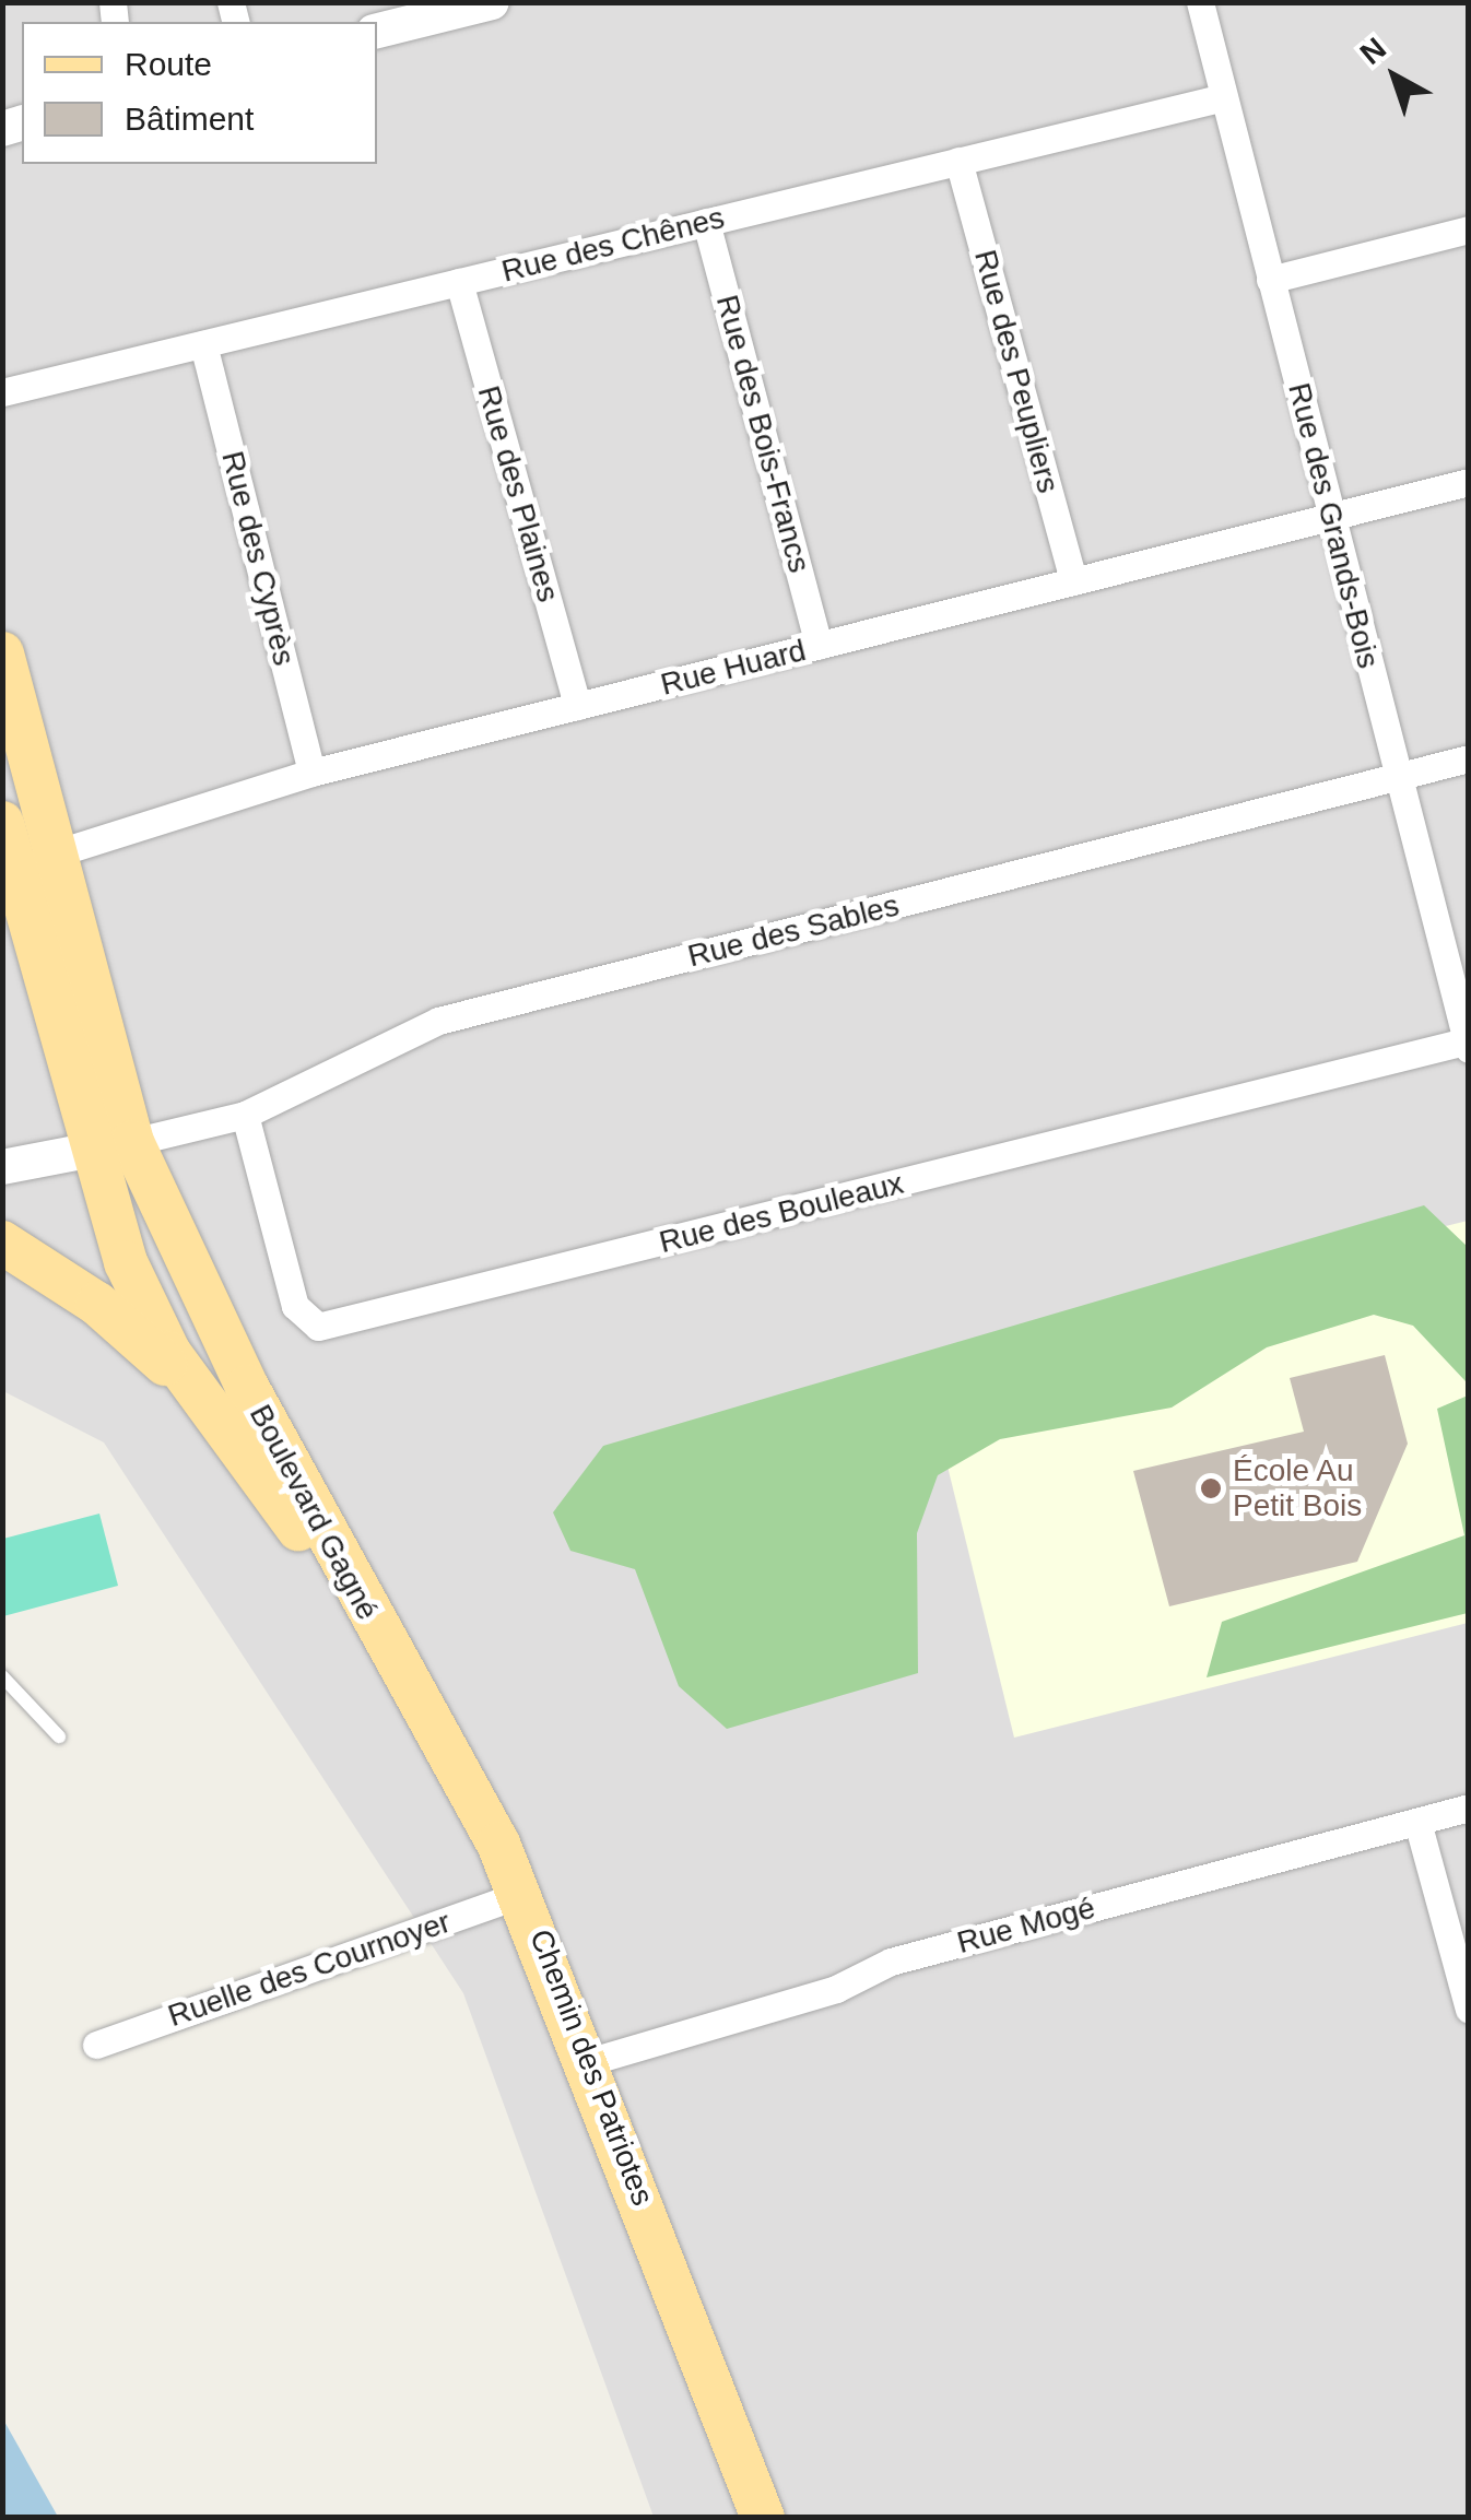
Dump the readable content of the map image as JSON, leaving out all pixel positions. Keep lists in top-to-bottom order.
{
  "streets": {
    "main road": ["Boulevard Gagné", "Chemin des Patriotes"],
    "street": [
      "Rue des Chênes",
      "Rue des Peupliers",
      "Rue des Bois-Francs",
      "Rue des Plaines",
      "Rue des Grands-Bois",
      "Rue des Cyprès",
      "Rue Huard",
      "Rue des Sables",
      "Rue des Bouleaux",
      "Rue Mogé",
      "Ruelle des Cournoyer"
    ]
  },
  "crossings": [
    ["Rue des Chênes", "Rue des Peupliers"],
    ["Rue des Chênes", "Rue des Bois-Francs"],
    ["Rue des Chênes", "Rue des Plaines"],
    ["Rue des Chênes", "Rue des Grands-Bois"],
    ["Rue des Chênes", "Rue des Cyprès"],
    ["Rue des Peupliers", "Rue Huard"],
    ["Rue des Bois-Francs", "Rue Huard"],
    ["Rue des Plaines", "Rue Huard"],
    ["Rue des Grands-Bois", "Rue Huard"],
    ["Rue des Grands-Bois", "Rue des Sables"],
    ["Rue des Grands-Bois", "Rue des Bouleaux"],
    ["Rue des Cyprès", "Rue Huard"],
    ["Rue Huard", "Boulevard Gagné"],
    ["Rue des Sables", "Rue des Bouleaux"],
    ["Rue des Sables", "Boulevard Gagné"],
    ["Boulevard Gagné", "Chemin des Patriotes"],
    ["Rue Mogé", "Chemin des Patriotes"],
    ["Ruelle des Cournoyer", "Chemin des Patriotes"]
  ],
  "places": ["École Au Petit Bois"],
  "legend": ["Route", "Bâtiment"],
  "north": "top left"
}
